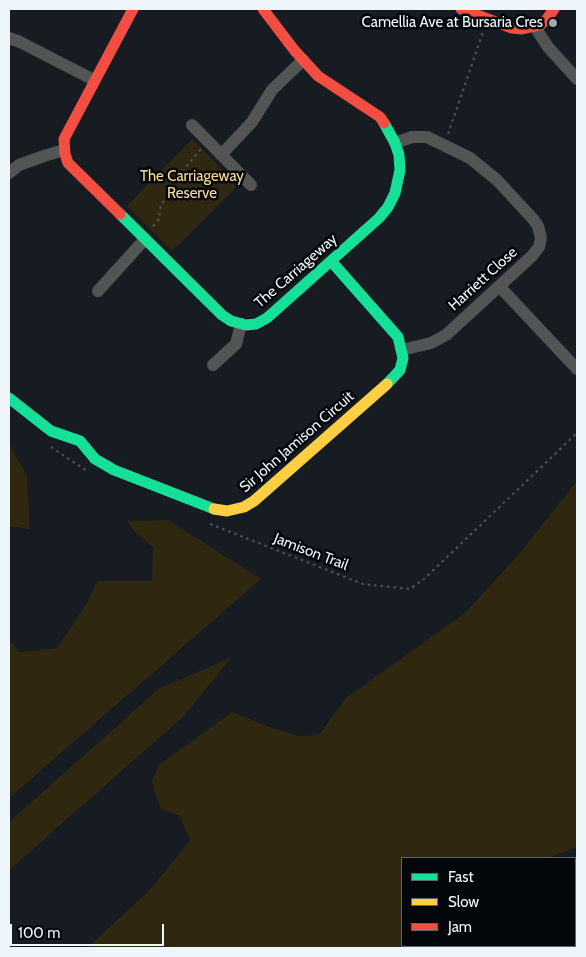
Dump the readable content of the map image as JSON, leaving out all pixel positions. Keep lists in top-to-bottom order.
{
  "streets": {
    "street": ["The Carriageway", "Harriett Close", "Sir John Jamison Circuit"],
    "path": ["Jamison Trail"]
  },
  "crossings": [
    ["The Carriageway", "Harriett Close"],
    ["Harriett Close", "Sir John Jamison Circuit"]
  ],
  "parks": ["The Carriageway Reserve"],
  "places": ["Camellia Ave at Bursaria Cres"],
  "legend": ["Fast", "Slow", "Jam"],
  "scale_bar": "100 m"
}
